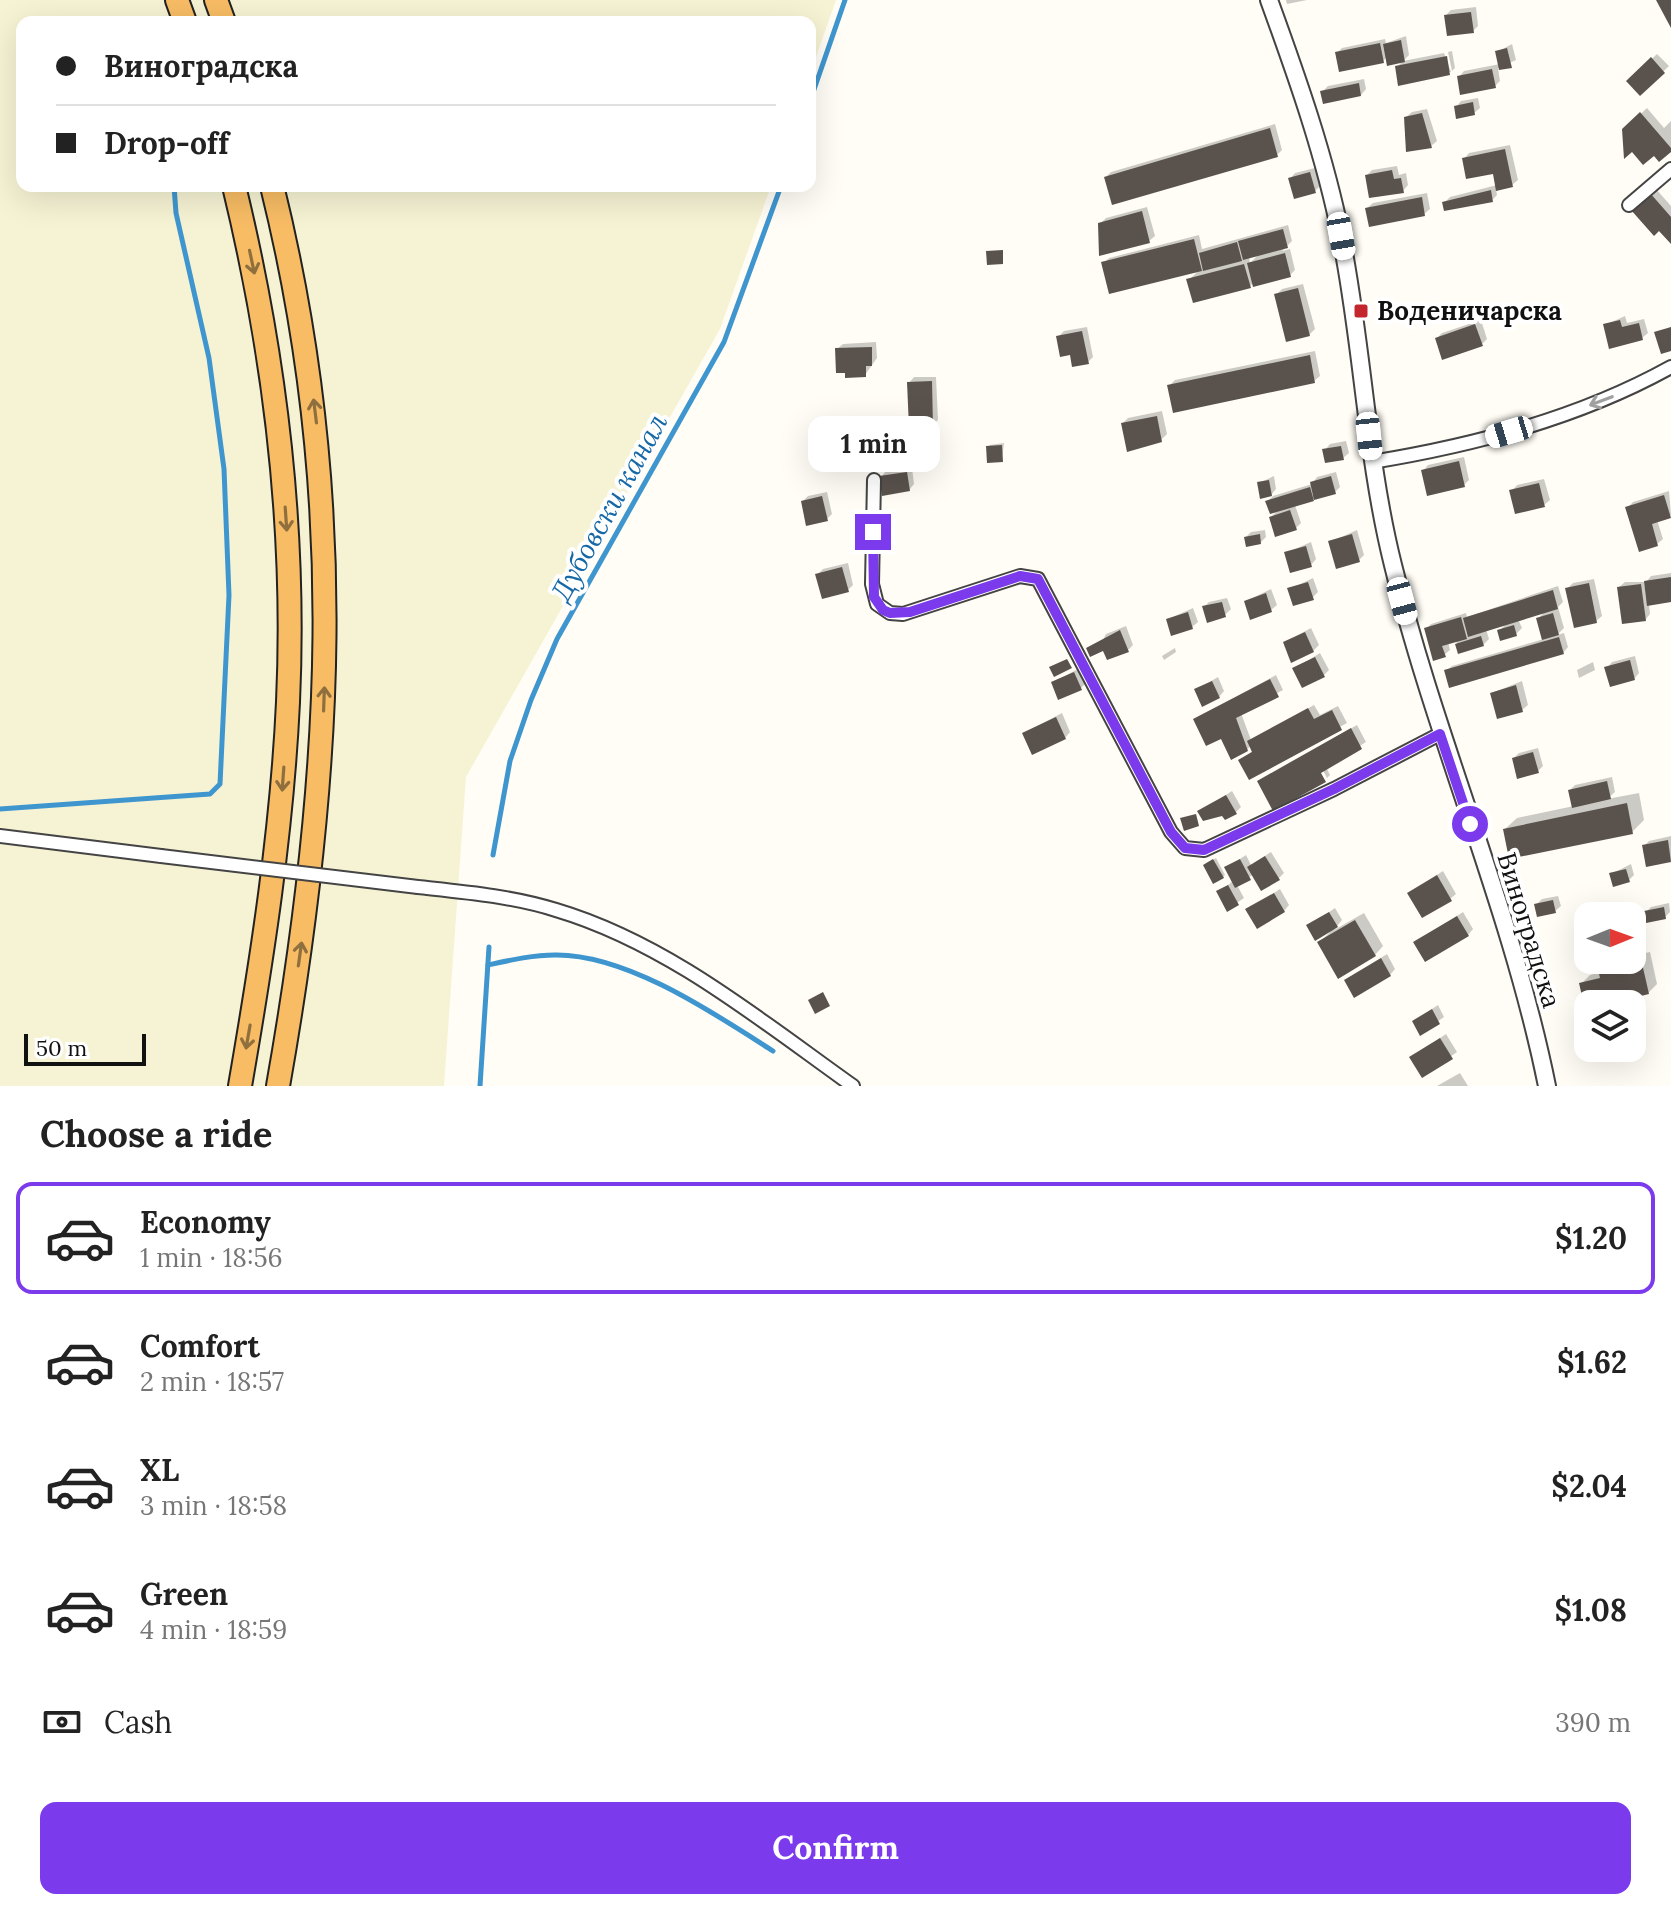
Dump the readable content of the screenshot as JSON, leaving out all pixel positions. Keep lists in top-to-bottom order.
{
  "streets": {
    "street": ["Виноградска"]
  },
  "water": ["Дубовски канал"],
  "places": {
    "transit": ["Воденичарска"]
  },
  "scale_bar": "50 m",
  "north": "right",
  "page": {
    "banner": ["Виноградска", "Drop-off"],
    "bubble": "1 min",
    "scale": "50 m",
    "heading": "Choose a ride",
    "list": [
      {
        "name": "Economy",
        "note": "1 min · 18:56",
        "value": "$1.20"
      },
      {
        "name": "Comfort",
        "note": "2 min · 18:57",
        "value": "$1.62"
      },
      {
        "name": "XL",
        "note": "3 min · 18:58",
        "value": "$2.04"
      },
      {
        "name": "Green",
        "note": "4 min · 18:59",
        "value": "$1.08"
      }
    ],
    "pay": ["Cash", "390 m"],
    "buttons": "Confirm"
  }
}
